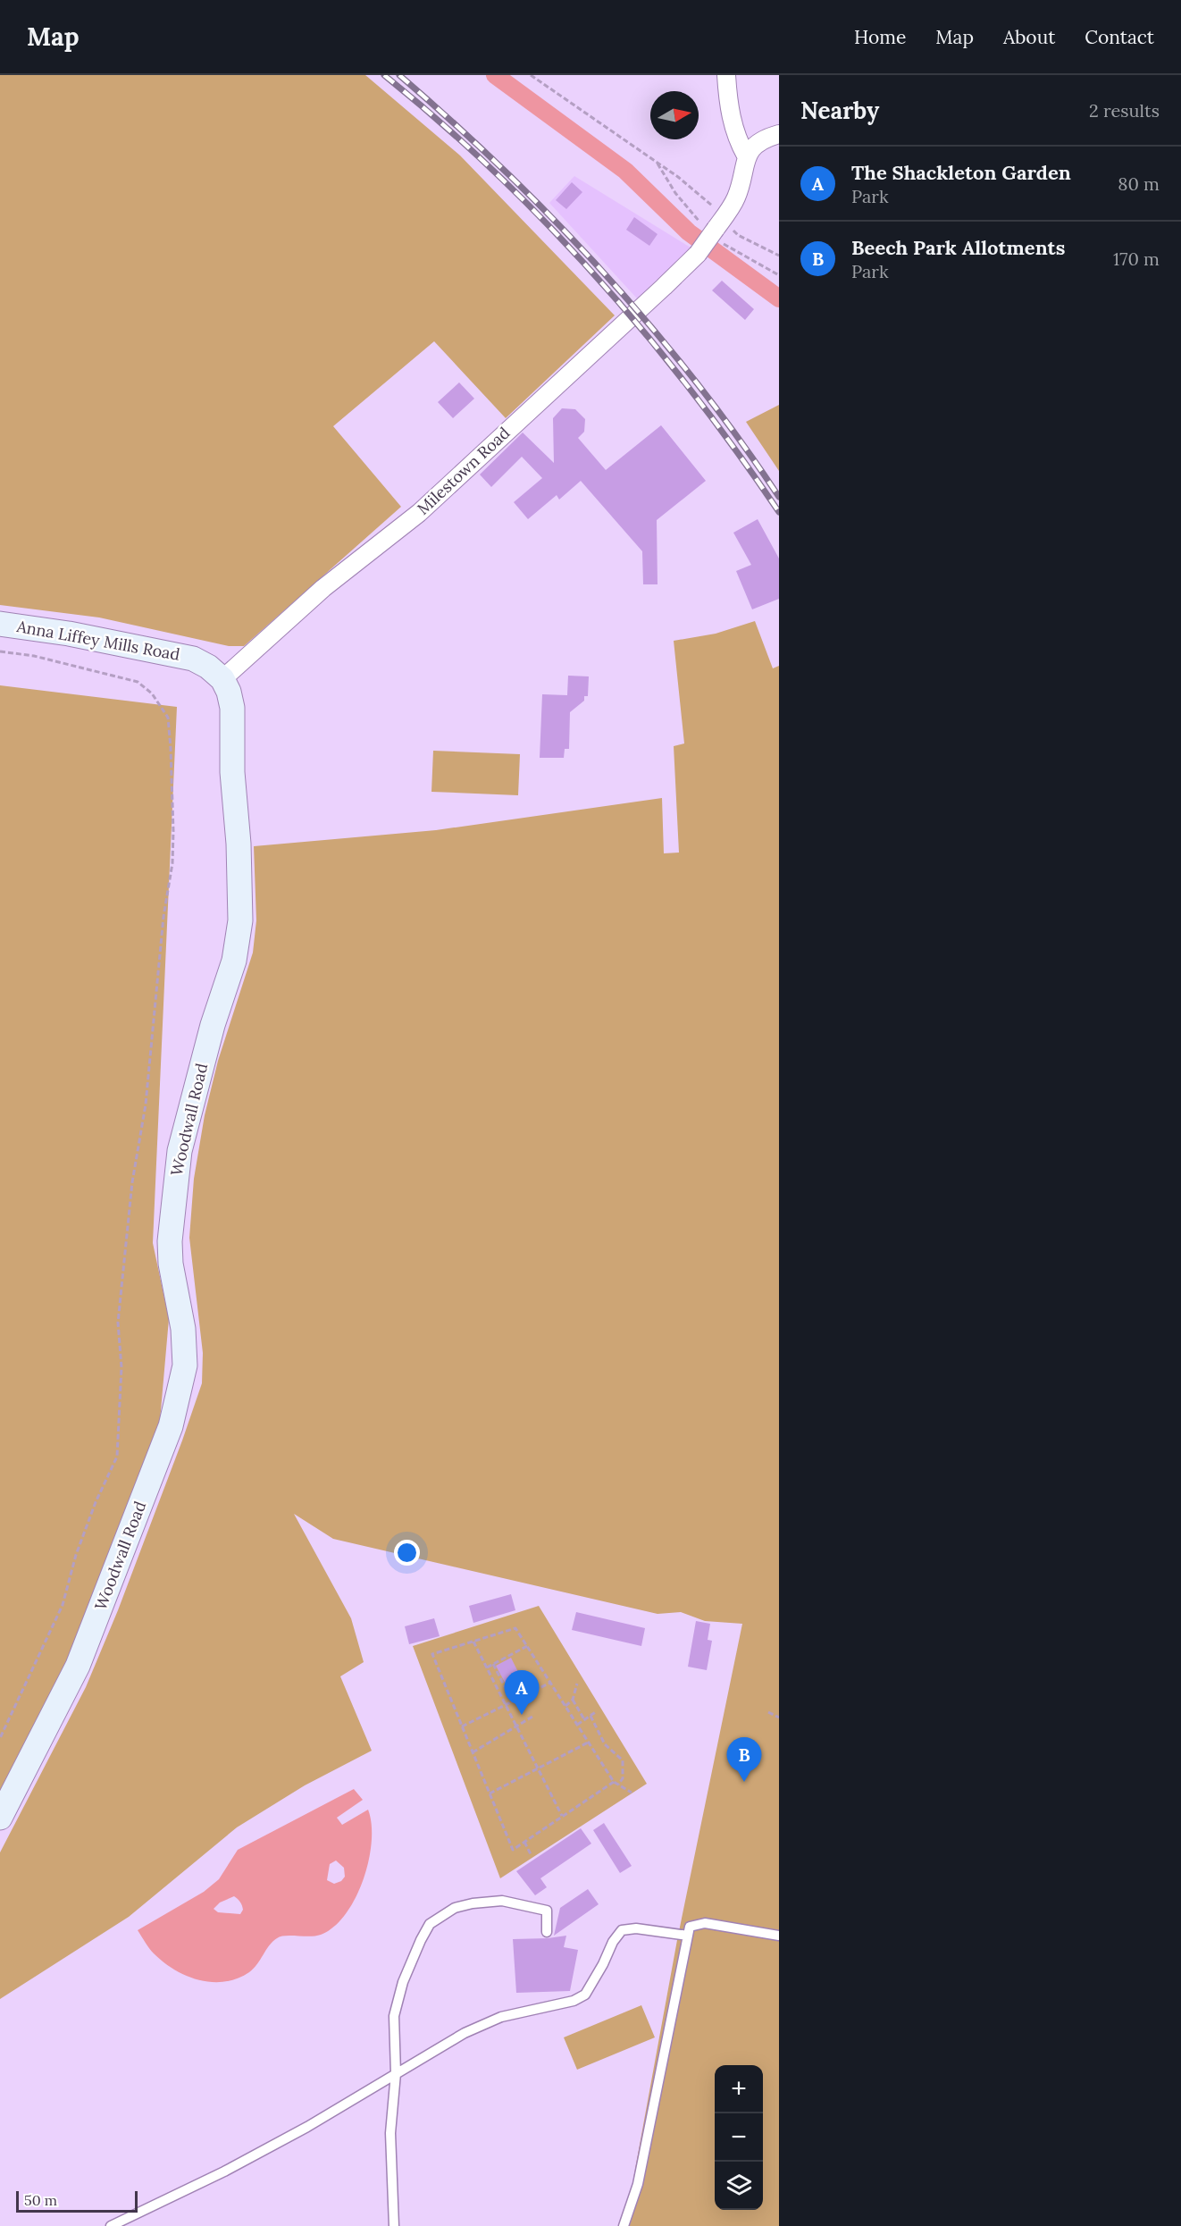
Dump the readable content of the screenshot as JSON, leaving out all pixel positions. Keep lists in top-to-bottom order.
{
  "streets": {
    "main road": ["Anna Liffey Mills Road", "Woodwall Road"],
    "street": ["Milestown Road"]
  },
  "crossings": [
    ["Milestown Road", "Anna Liffey Mills Road"],
    ["Milestown Road", "Woodwall Road"],
    ["Anna Liffey Mills Road", "Woodwall Road"]
  ],
  "scale_bar": "50 m",
  "north": "right",
  "page": {
    "header": "Map",
    "nav": [
      "Home",
      "Map",
      "About",
      "Contact"
    ],
    "heading": ["Nearby", "2 results"],
    "list": [
      {
        "mark": "A",
        "name": "The Shackleton Garden",
        "note": "Park",
        "value": "80 m"
      },
      {
        "mark": "B",
        "name": "Beech Park Allotments",
        "note": "Park",
        "value": "170 m"
      }
    ],
    "pins": ["A", "B"],
    "map_buttons": ["+", "−"],
    "scale": "50 m"
  }
}
